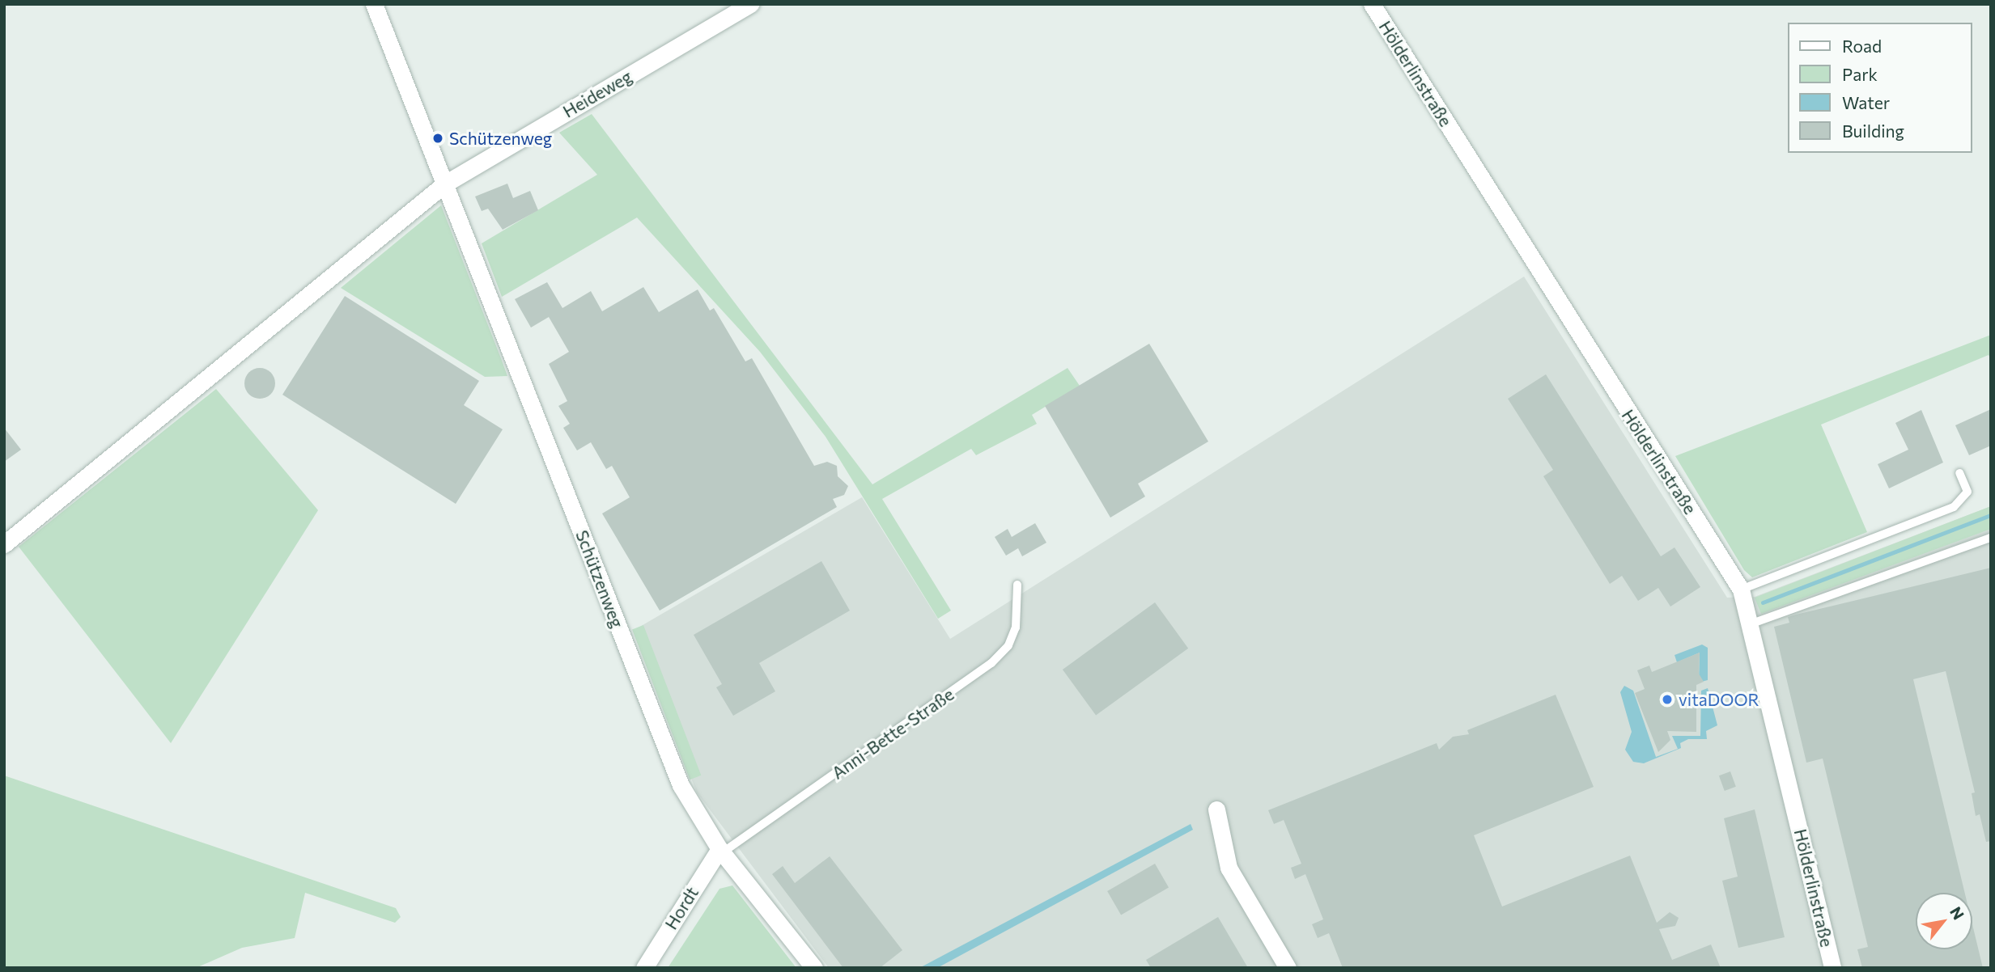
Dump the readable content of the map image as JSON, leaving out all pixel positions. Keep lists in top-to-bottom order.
{
  "streets": {
    "street": [
      "Hölderlinstraße",
      "Heideweg",
      "Schützenweg",
      "Hordt"
    ],
    "lane": ["Anni-Bette-Straße"]
  },
  "crossings": [
    ["Heideweg", "Schützenweg"],
    ["Schützenweg", "Anni-Bette-Straße"],
    ["Schützenweg", "Hordt"],
    ["Anni-Bette-Straße", "Hordt"]
  ],
  "places": ["Schützenweg", "vitaDOOR"],
  "legend": [
    "Road",
    "Park",
    "Water",
    "Building"
  ],
  "north": "top right"
}
